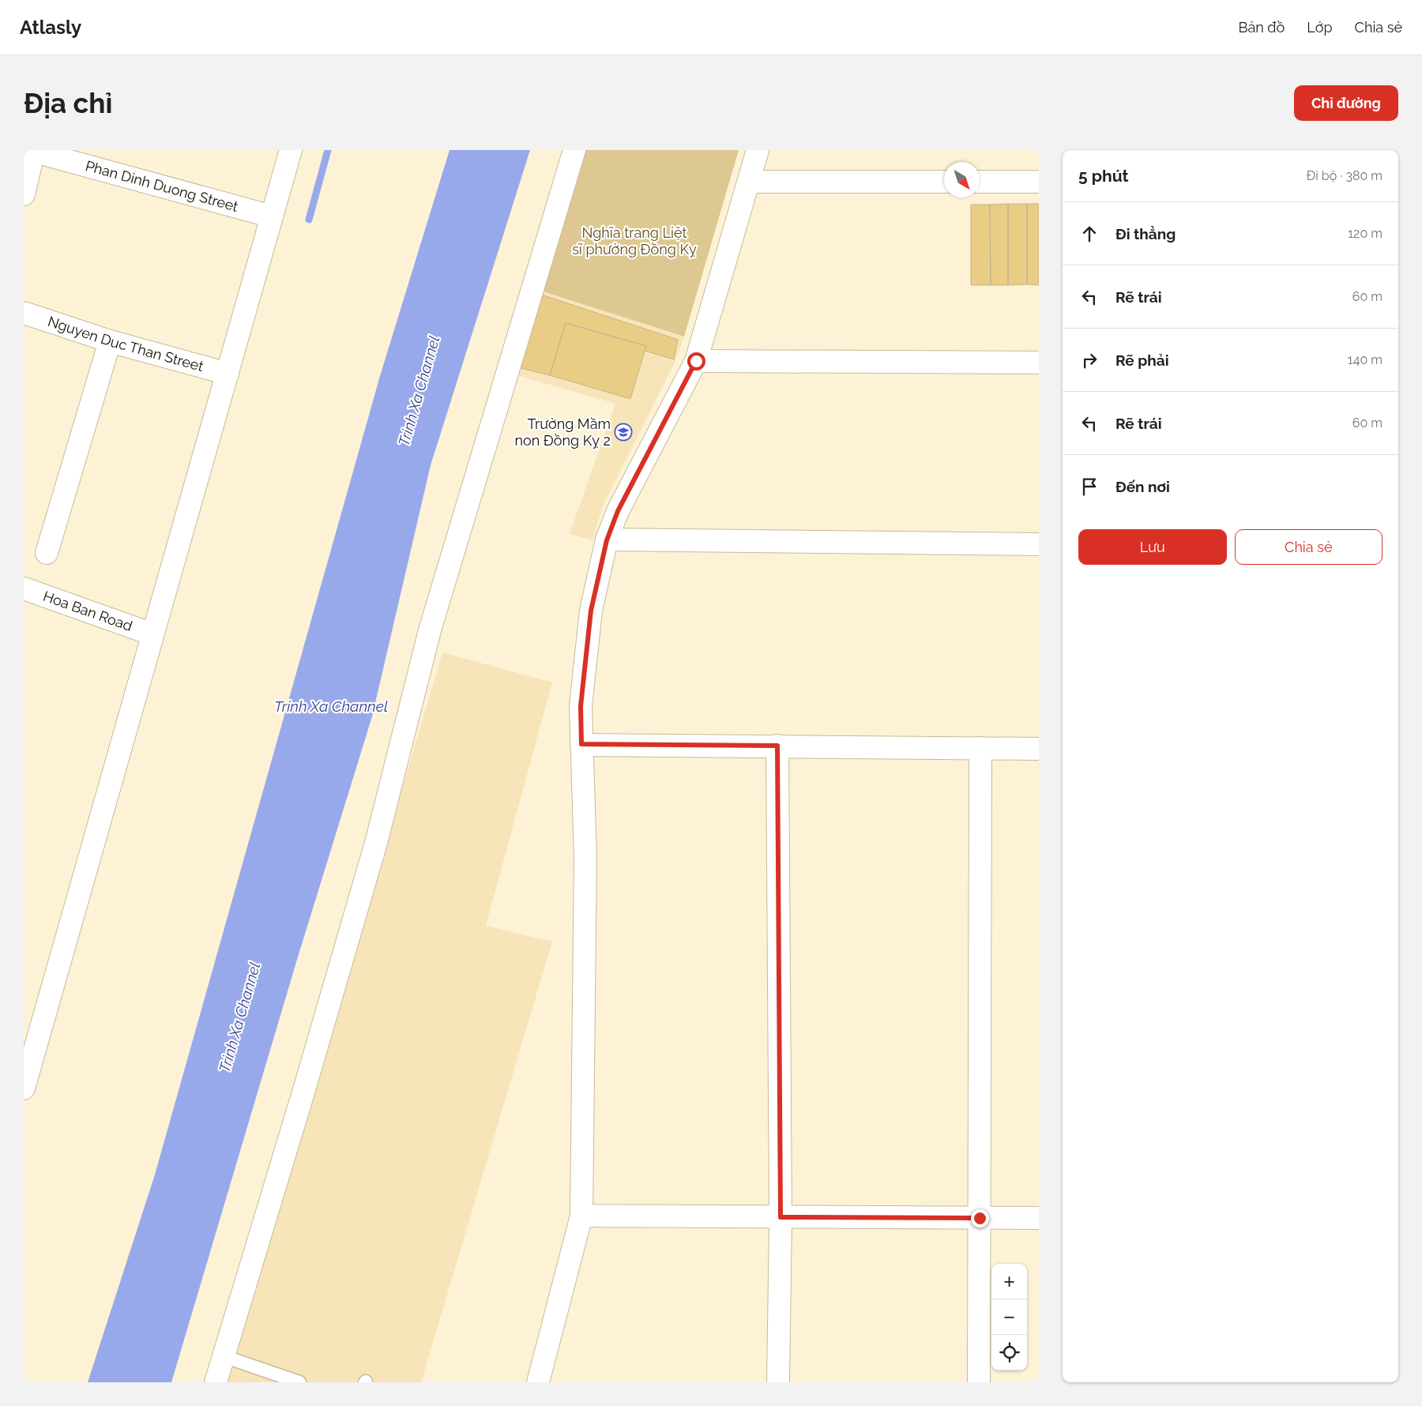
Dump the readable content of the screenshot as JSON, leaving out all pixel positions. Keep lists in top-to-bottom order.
{
  "streets": {
    "street": ["Phan Dinh Duong Street", "Nguyen Duc Than Street", "Hoa Ban Road"]
  },
  "water": ["Trinh Xa Channel"],
  "parks": ["Nghĩa trang Liệt sĩ phường Đồng Kỵ"],
  "places": {
    "school or university": ["Trường Mầm non Đồng Kỵ 2"]
  },
  "north": "bottom right",
  "page": {
    "header": "Atlasly",
    "nav": ["Bản đồ", "Lớp", "Chia sẻ"],
    "buttons": [
      "Chỉ đường",
      ["Lưu", "Chia sẻ"]
    ],
    "title": "Địa chỉ",
    "heading": ["5 phút", "Đi bộ · 380 m"],
    "list": [
      ["Đi thẳng", "120 m"],
      ["Rẽ trái", "60 m"],
      ["Rẽ phải", "140 m"],
      ["Rẽ trái", "60 m"],
      "Đến nơi"
    ],
    "map_buttons": ["+", "−"]
  }
}
